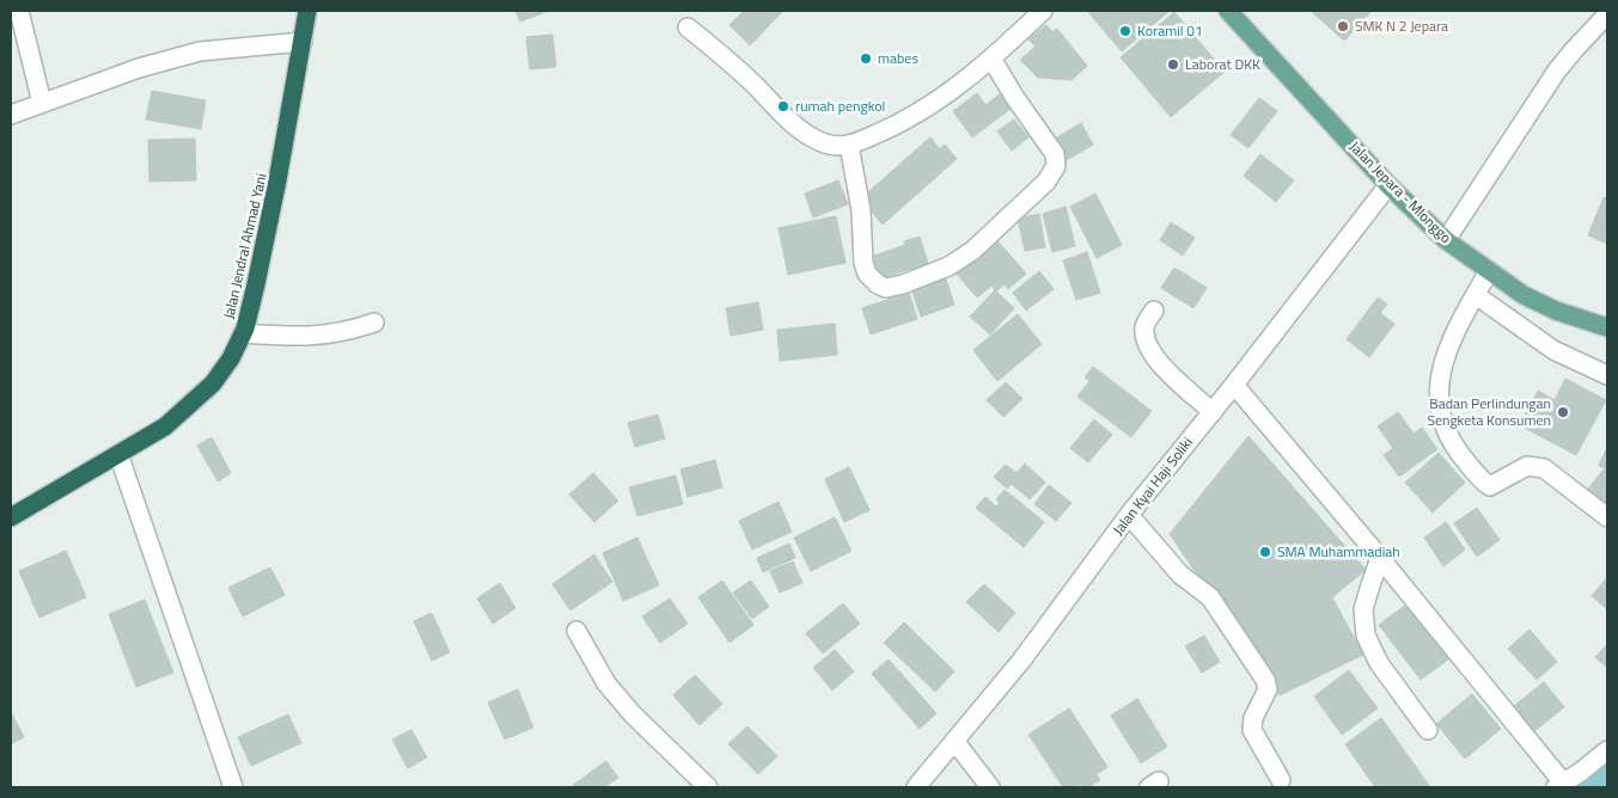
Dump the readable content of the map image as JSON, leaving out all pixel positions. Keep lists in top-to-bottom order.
{
  "streets": {
    "highway": ["Jalan Jendral Ahmad Yani"],
    "main road": ["Jalan Jepara - Mlonggo"],
    "street": ["Jalan Kyai Haji Soliki"]
  },
  "crossings": [
    ["Jalan Jepara - Mlonggo", "Jalan Kyai Haji Soliki"]
  ],
  "places": [
    "SMK N 2 Jepara",
    "Koramil 01",
    "mabes",
    "Laborat DKK",
    "rumah pengkol",
    "Badan Perlindungan Sengketa Konsumen",
    "SMA Muhammadiah"
  ]
}
